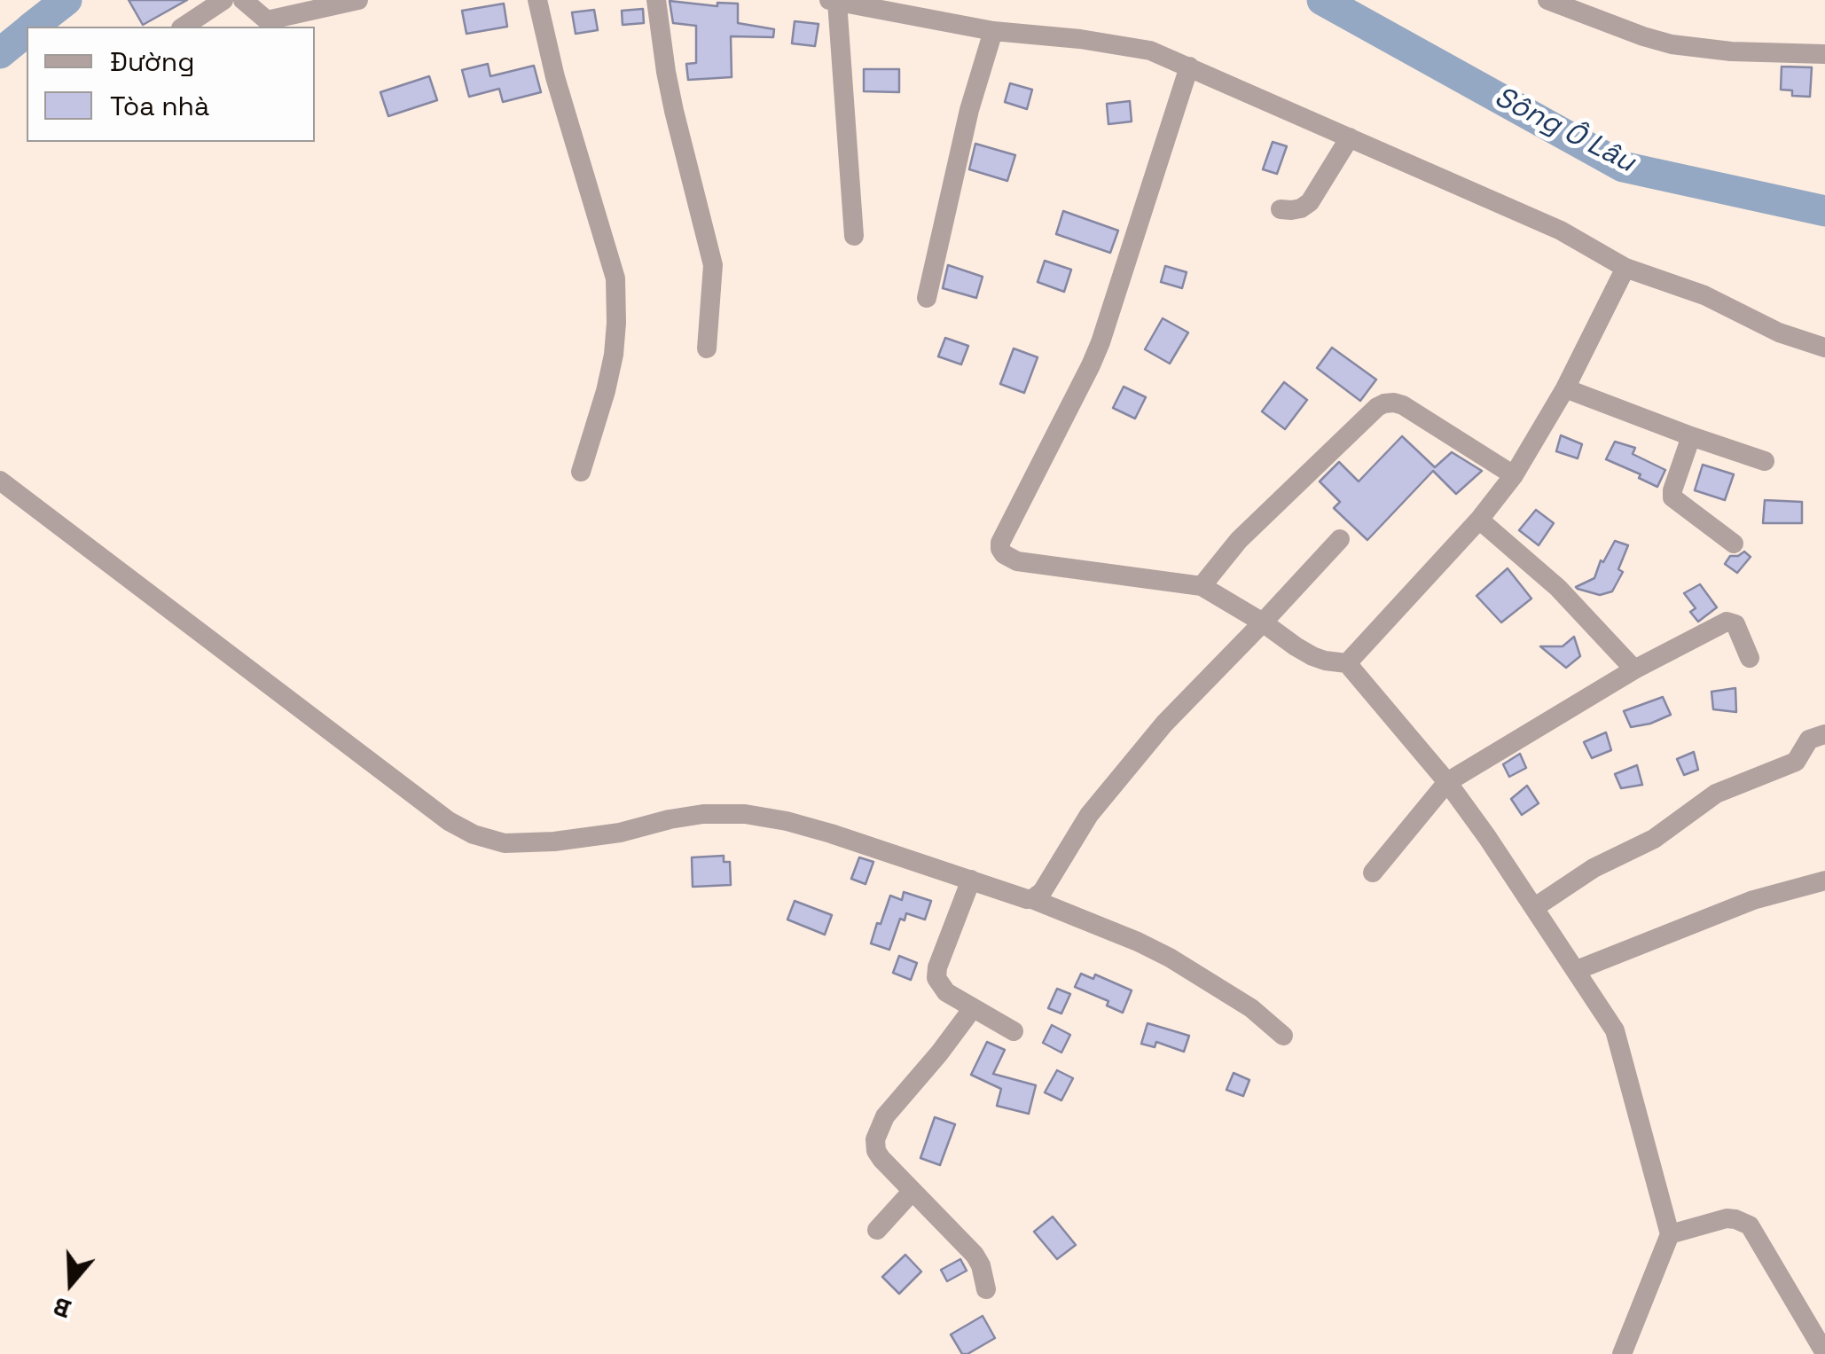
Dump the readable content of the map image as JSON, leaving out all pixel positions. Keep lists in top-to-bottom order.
{
  "water": ["Sông Ô Lâu"],
  "legend": ["Đường", "Tòa nhà"],
  "north": "bottom"
}
